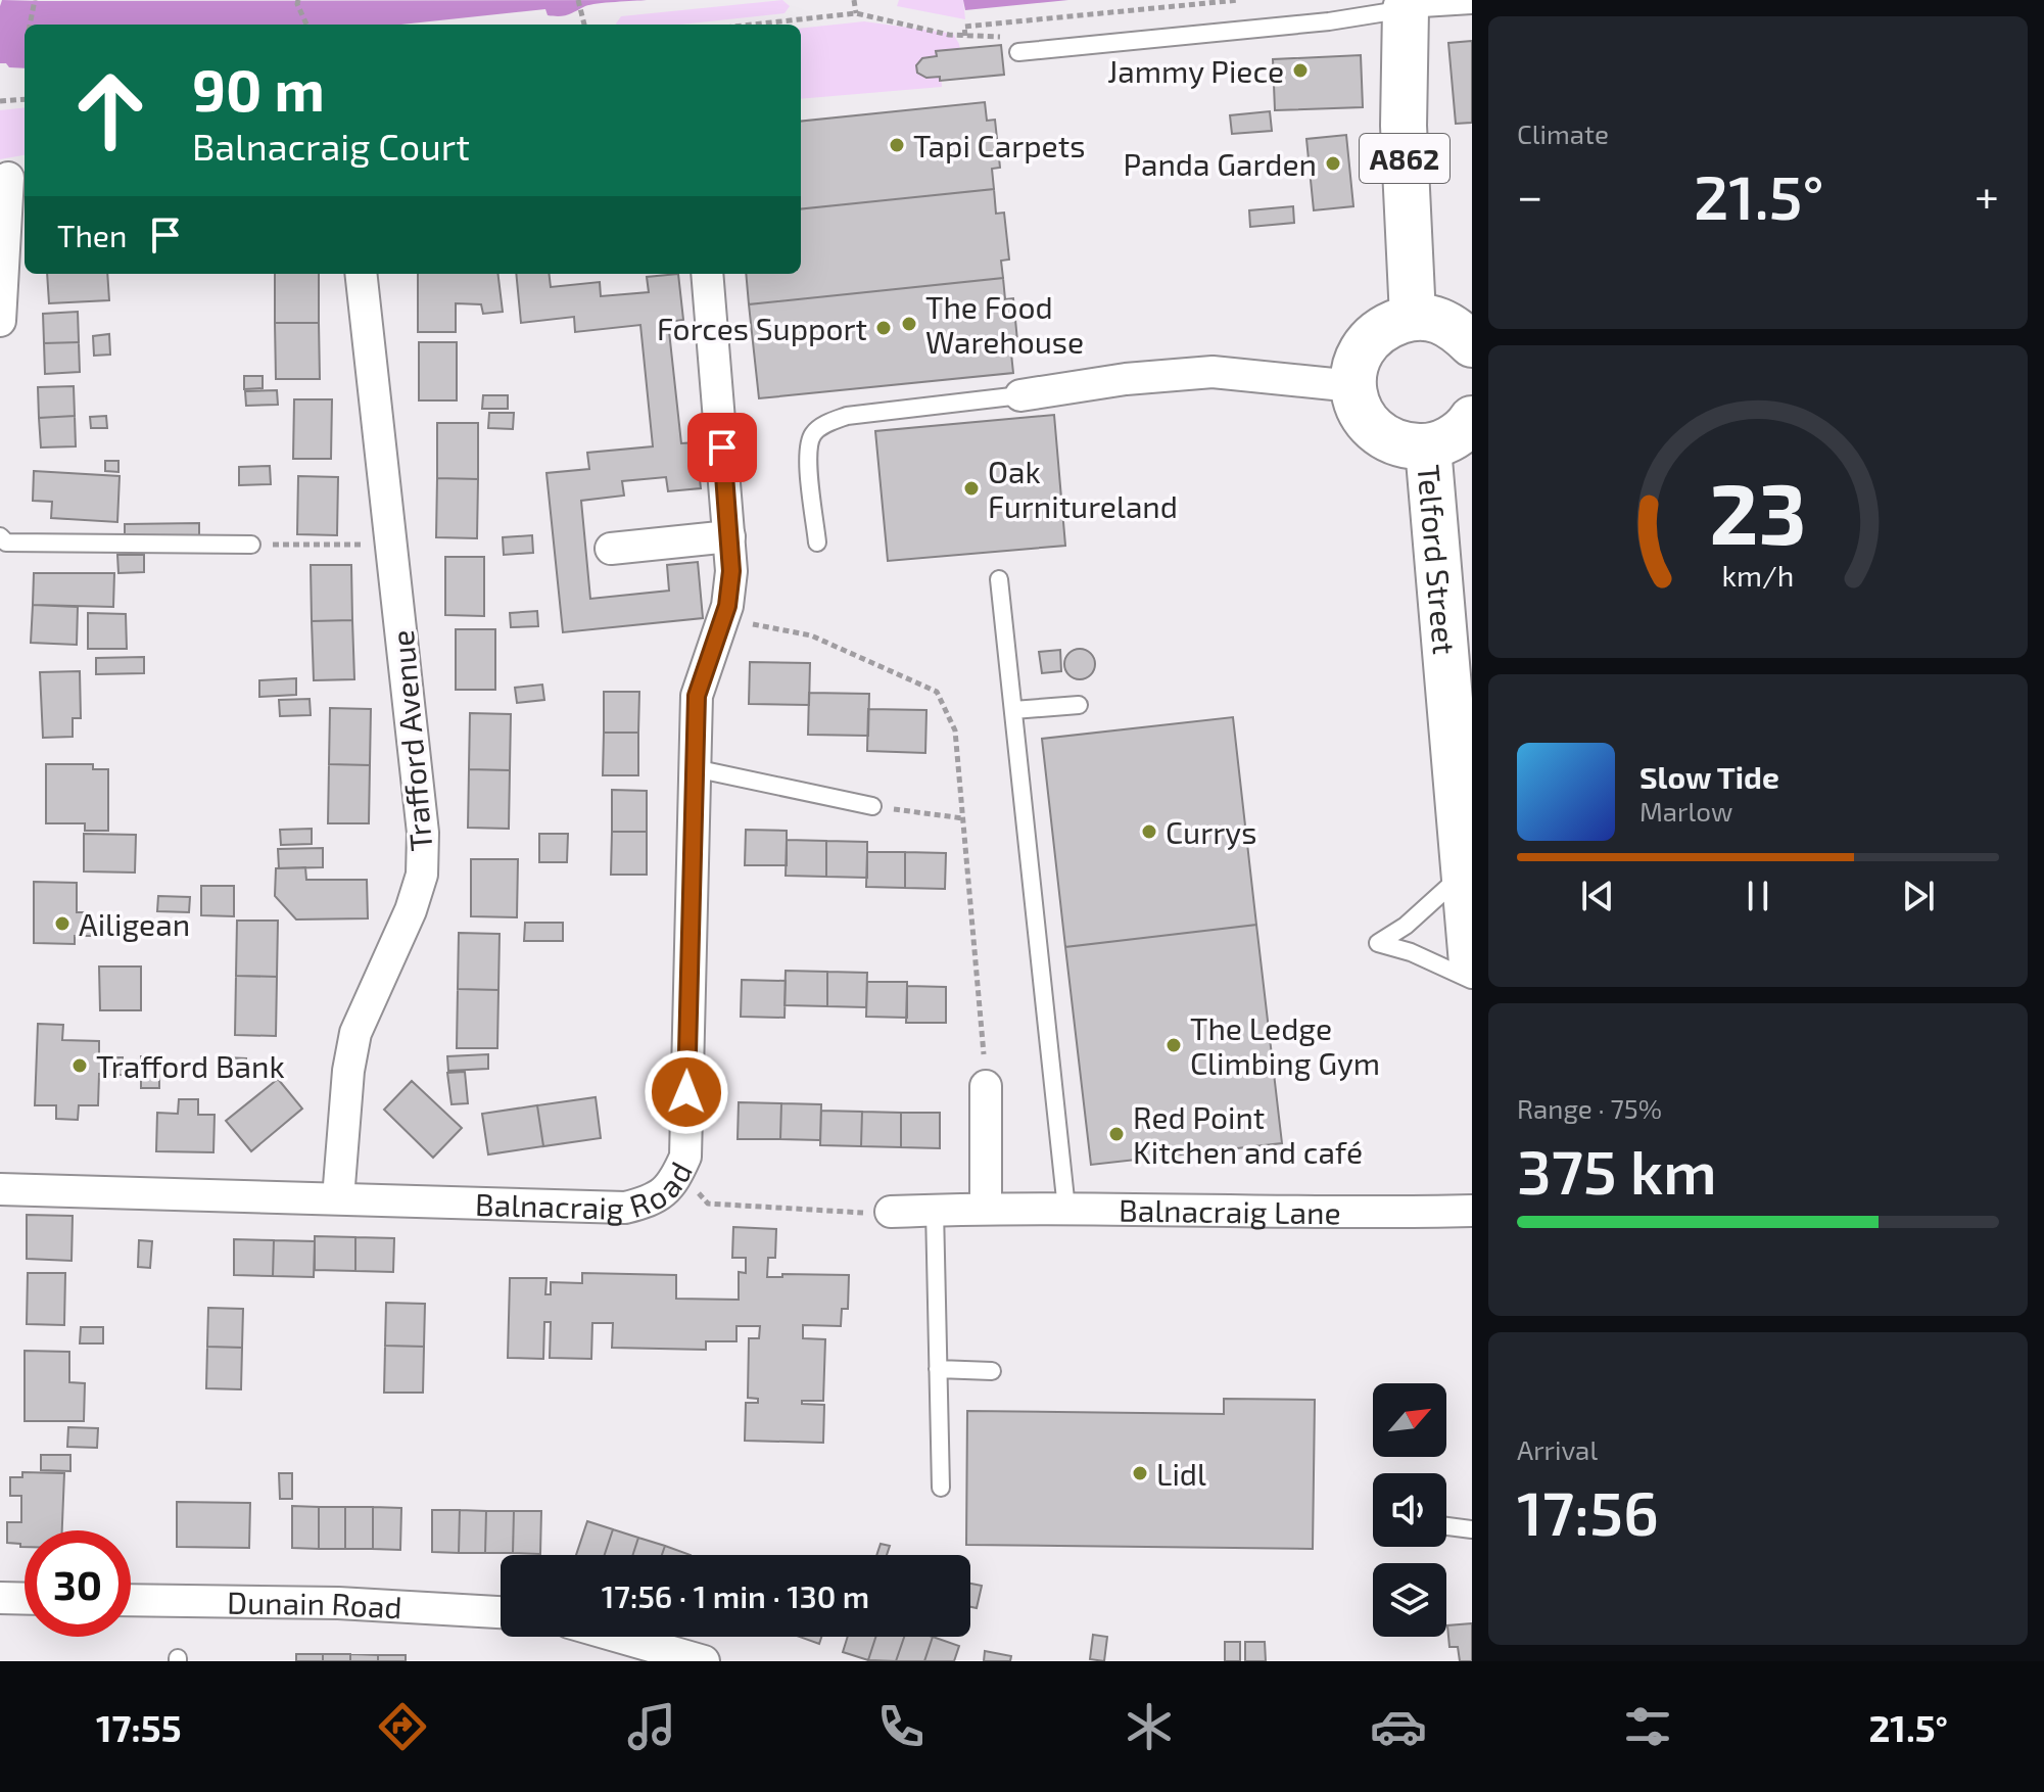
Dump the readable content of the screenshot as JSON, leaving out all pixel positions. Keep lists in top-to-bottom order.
{
  "streets": {
    "main road": ["A862", "Telford Street"],
    "street": [
      "Trafford Avenue",
      "Balnacraig Road",
      "Balnacraig Lane",
      "Dunain Road"
    ]
  },
  "crossings": [
    ["Trafford Avenue", "Balnacraig Road"]
  ],
  "places": [
    "Jammy Piece",
    "Tapi Carpets",
    "Panda Garden",
    "The Food Warehouse",
    "Forces Support",
    "Oak Furnitureland",
    "Currys",
    "Ailigean",
    "The Ledge Climbing Gym",
    "Trafford Bank",
    "Red Point Kitchen and café",
    "Lidl"
  ],
  "north": "top right",
  "page": {
    "tile": [
      "Climate",
      ["Range · 75%", "375 km"],
      ["Arrival", "17:56"]
    ],
    "turn": ["90 m", "Balnacraig Court"],
    "heat": ["−", "21.5°", "+"],
    "then": "Then",
    "song": ["Slow Tide", "Marlow"],
    "limit": "30",
    "trip": "17:56 · 1 min · 130 m",
    "tabs": ["17:55", "21.5°"],
    "gauge": ["23", "km/h"]
  }
}
